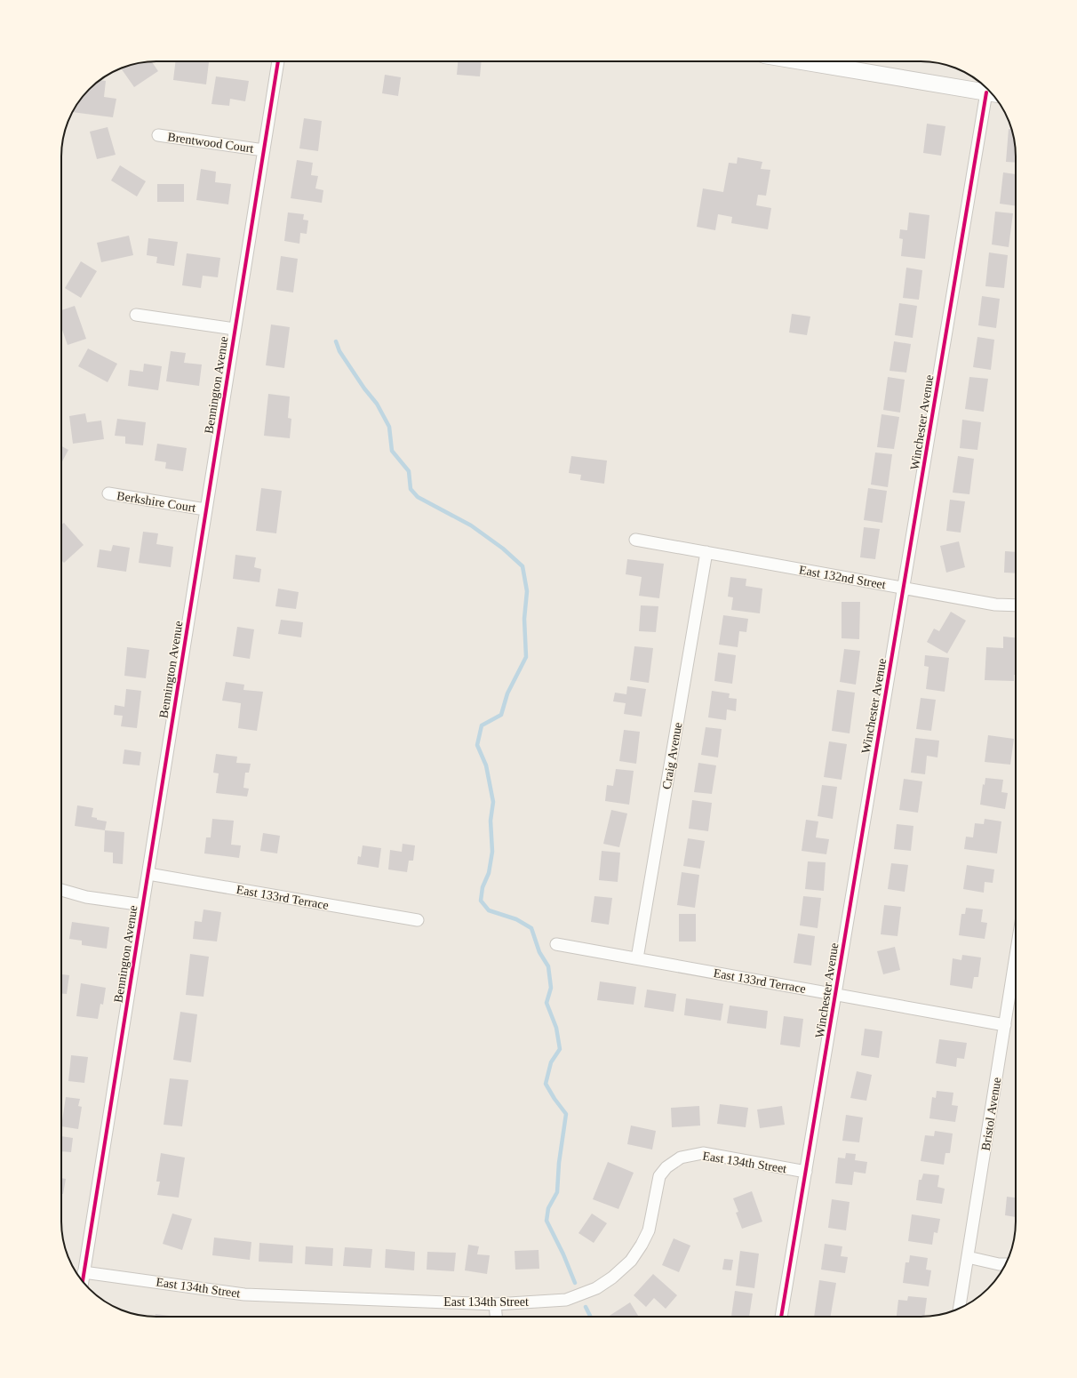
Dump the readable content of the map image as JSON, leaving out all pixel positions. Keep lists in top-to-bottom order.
{
  "streets": {
    "street": [
      "Brentwood Court",
      "Bennington Avenue",
      "Winchester Avenue",
      "Berkshire Court",
      "East 132nd Street",
      "Craig Avenue",
      "East 133rd Terrace",
      "Bristol Avenue",
      "East 134th Street"
    ]
  },
  "crossings": [
    ["Brentwood Court", "Bennington Avenue"],
    ["Bennington Avenue", "Berkshire Court"],
    ["Bennington Avenue", "East 133rd Terrace"],
    ["Bennington Avenue", "East 134th Street"],
    ["Winchester Avenue", "East 132nd Street"],
    ["Winchester Avenue", "East 133rd Terrace"],
    ["Winchester Avenue", "East 134th Street"],
    ["East 132nd Street", "Craig Avenue"],
    ["Craig Avenue", "East 133rd Terrace"],
    ["East 133rd Terrace", "Bristol Avenue"]
  ]
}
